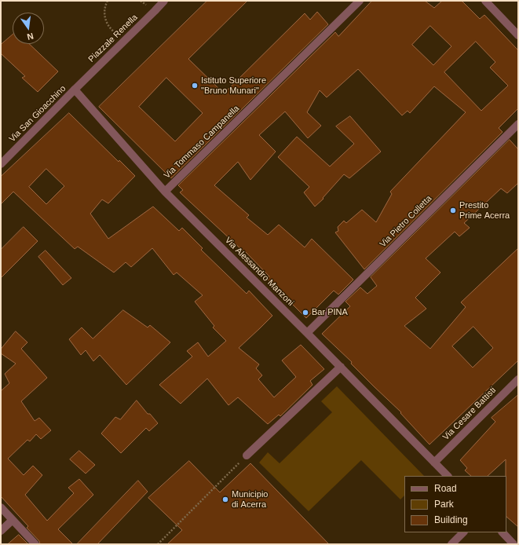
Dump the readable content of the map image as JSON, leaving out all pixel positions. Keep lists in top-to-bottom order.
{
  "streets": {
    "street": [
      "Piazzale Renella",
      "Via San Gioacchino",
      "Via Tommaso Campanella",
      "Via Pietro Colletta",
      "Via Alessandro Manzoni",
      "Via Cesare Battisti"
    ]
  },
  "crossings": [
    ["Piazzale Renella", "Via San Gioacchino"],
    ["Piazzale Renella", "Via Alessandro Manzoni"],
    ["Via San Gioacchino", "Via Alessandro Manzoni"],
    ["Via Tommaso Campanella", "Via Alessandro Manzoni"],
    ["Via Pietro Colletta", "Via Alessandro Manzoni"],
    ["Via Alessandro Manzoni", "Via Cesare Battisti"]
  ],
  "places": [
    "Istituto Superiore \"Bruno Munari\"",
    "Prestito Prime Acerra",
    "Bar PINA",
    "Municipio di Acerra"
  ],
  "legend": ["Road", "Park", "Building"],
  "north": "bottom"
}
